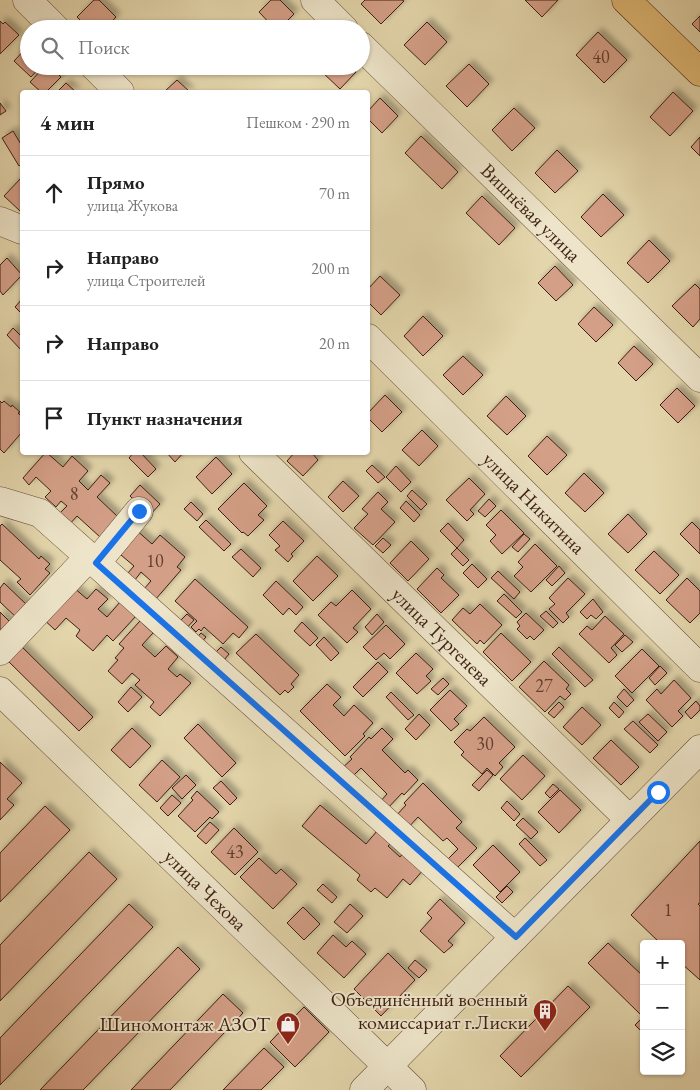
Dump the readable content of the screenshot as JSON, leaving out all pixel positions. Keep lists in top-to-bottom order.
{
  "streets": {
    "street": [
      "Вишнёвая улица",
      "улица Никитина",
      "улица Тургенева",
      "улица Чехова"
    ]
  },
  "places": {
    "building": ["Объединённый военный комиссариат г.Лиски"],
    "shop": ["Шиномонтаж АЗОТ"]
  },
  "house_numbers": [
    "40",
    "8",
    "10",
    "27",
    "30",
    "43",
    "1"
  ],
  "page": {
    "search": "Поиск",
    "heading": ["4 мин", "Пешком · 290 m"],
    "list": [
      ["Прямо", "улица Жукова", "70 m"],
      ["Направо", "улица Строителей", "200 m"],
      ["Направо", "20 m"],
      "Пункт назначения"
    ],
    "map_buttons": ["+", "−"]
  }
}
